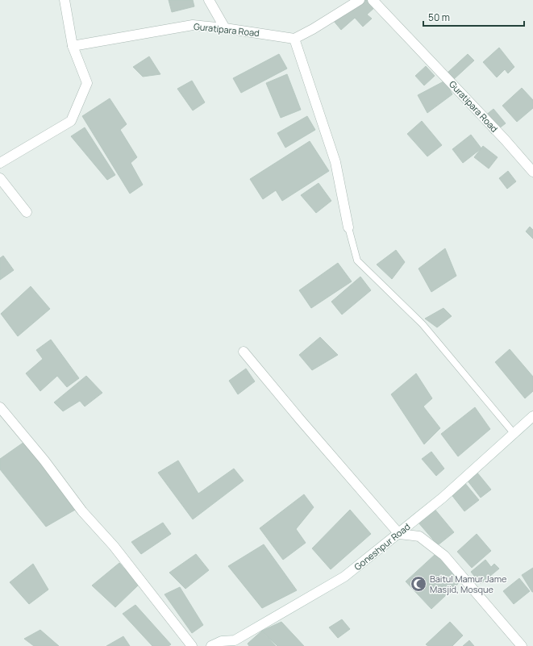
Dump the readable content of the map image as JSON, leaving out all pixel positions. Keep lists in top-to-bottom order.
{
  "streets": {
    "street": ["Guratipara Road", "Goneshpur Road"]
  },
  "places": {
    "mosque": ["Baitul Mamur Jame Masjid, Mosque"]
  },
  "scale_bar": "50 m"
}
